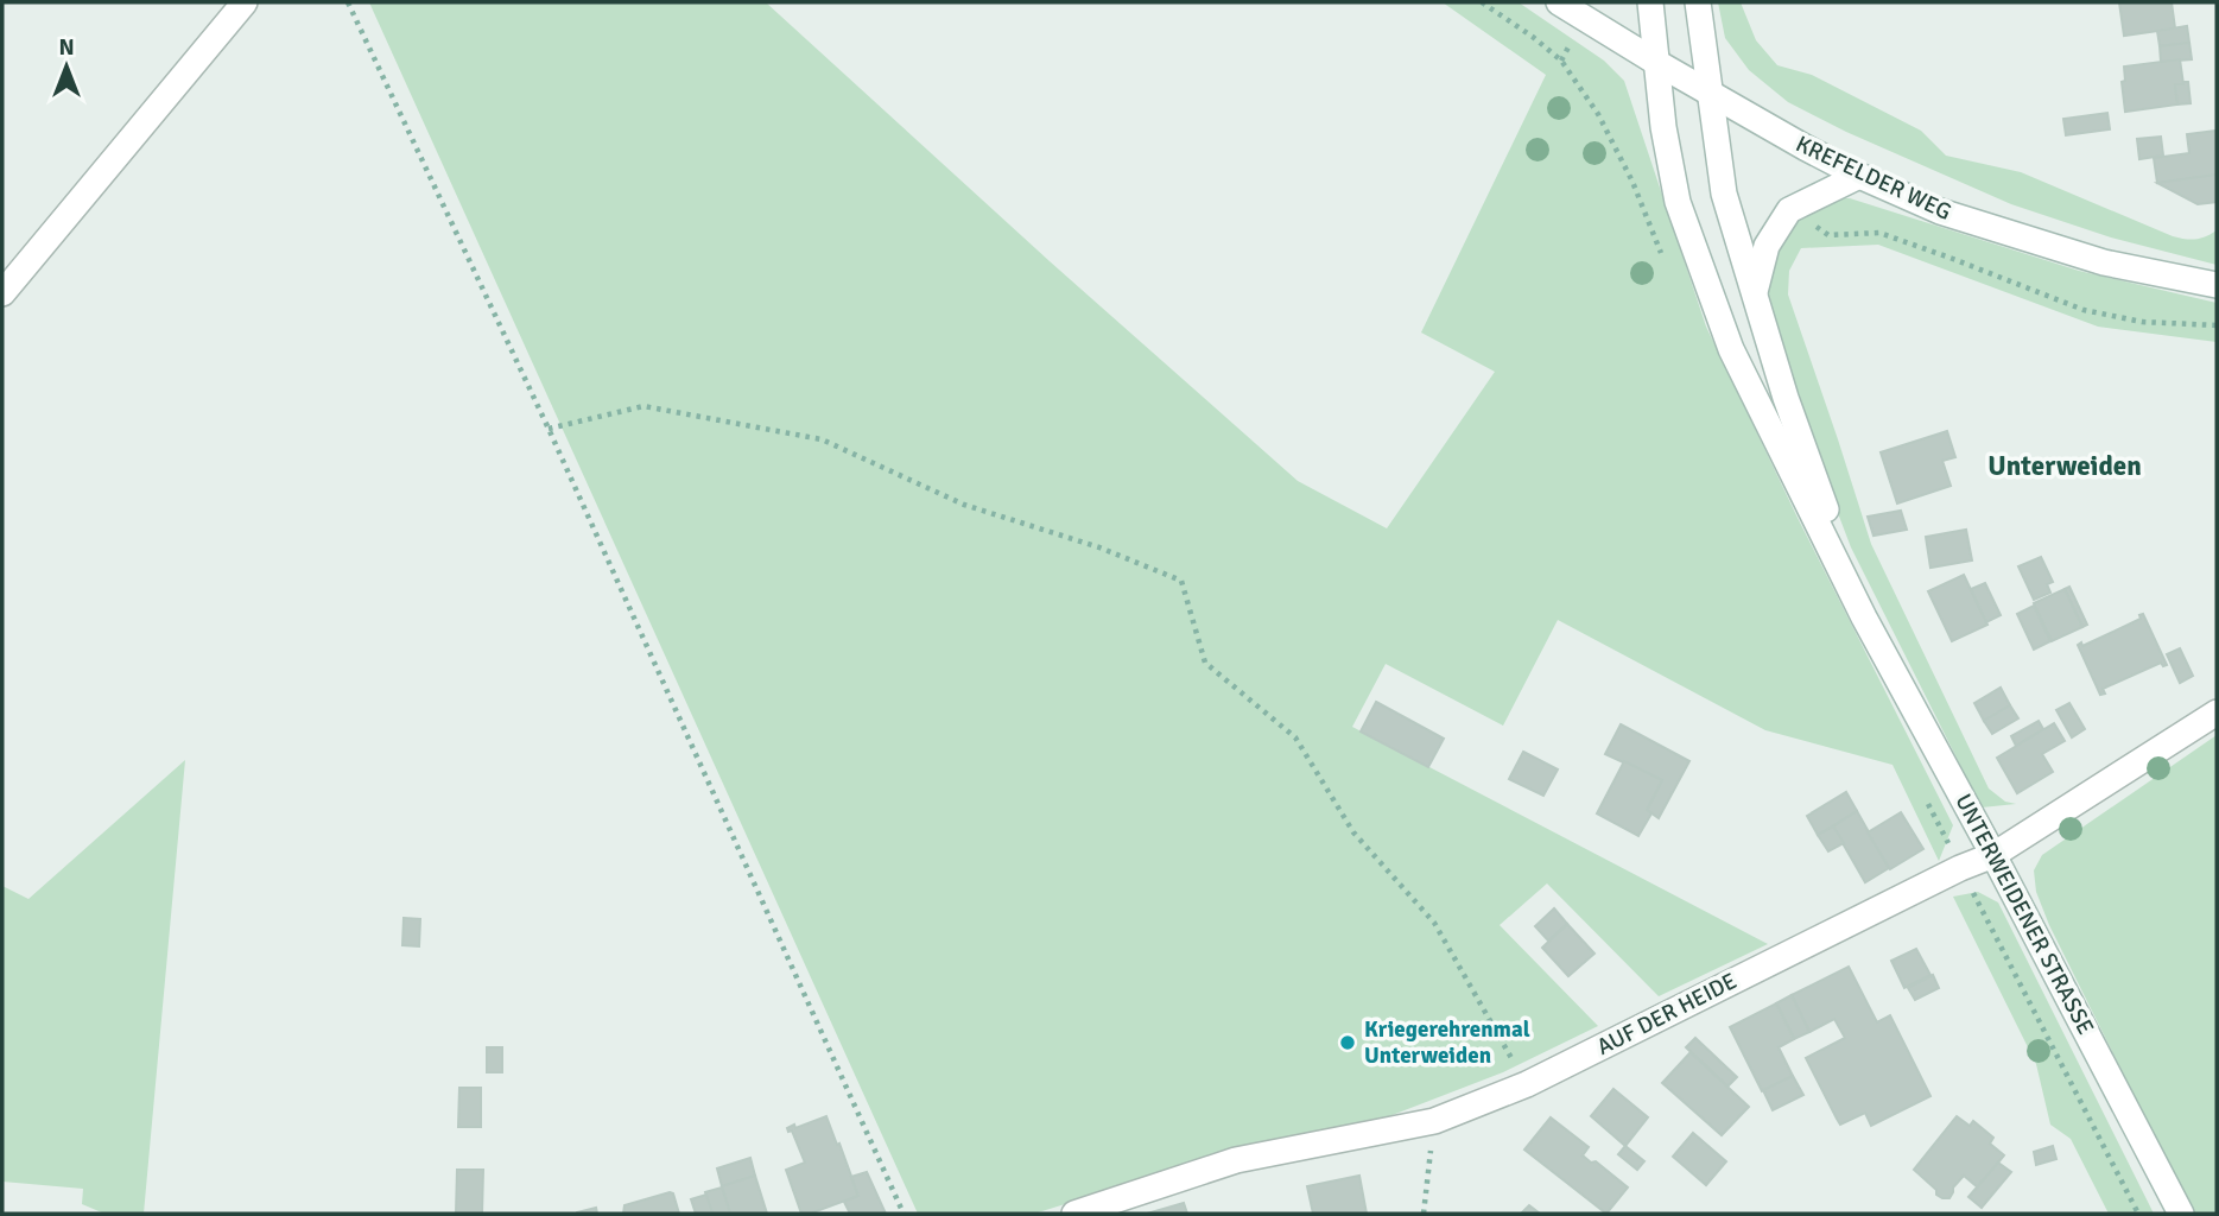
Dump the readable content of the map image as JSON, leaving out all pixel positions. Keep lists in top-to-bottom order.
{
  "streets": {
    "street": ["KREFELDER WEG", "UNTERWEIDENER STRASSE", "AUF DER HEIDE"]
  },
  "crossings": [
    ["KREFELDER WEG", "UNTERWEIDENER STRASSE"],
    ["UNTERWEIDENER STRASSE", "AUF DER HEIDE"]
  ],
  "districts": ["Unterweiden"],
  "places": ["Kriegerehrenmal Unterweiden"],
  "north": "top"
}
